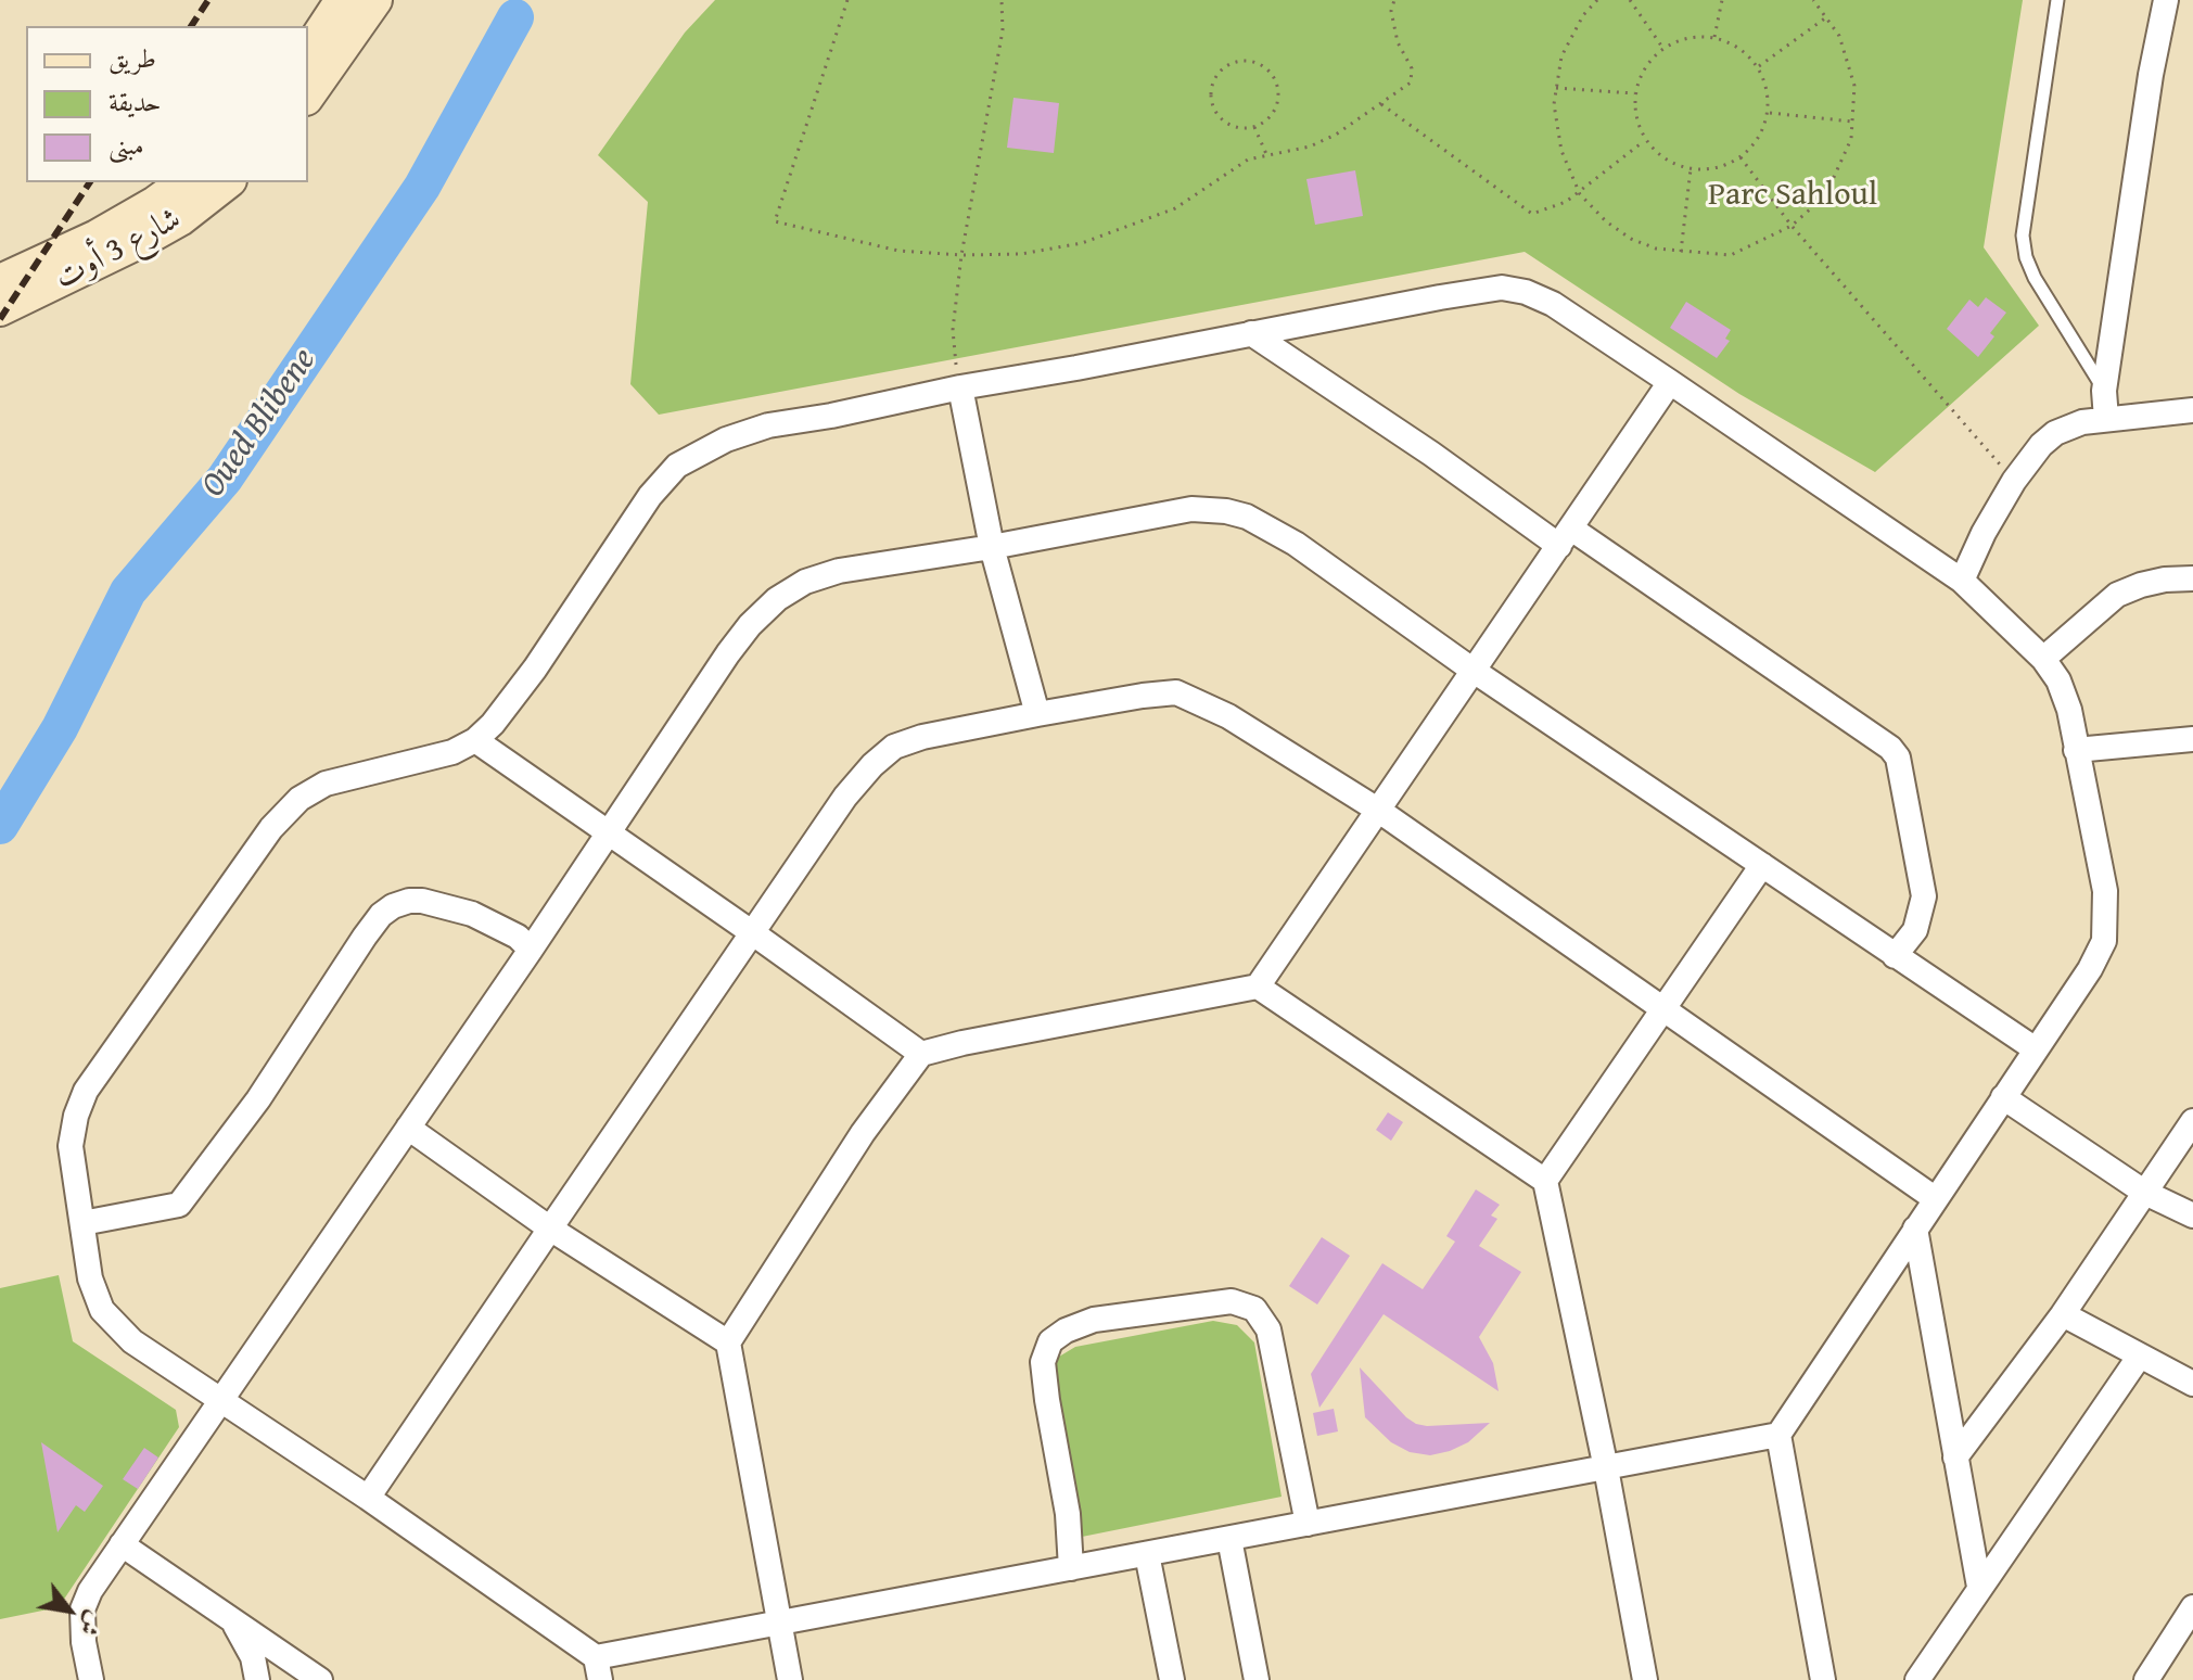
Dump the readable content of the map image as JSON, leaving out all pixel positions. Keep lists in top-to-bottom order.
{
  "streets": {
    "main road": ["شارع 3 أوت"]
  },
  "water": ["Oued Blibene"],
  "parks": ["Parc Sahloul"],
  "legend": ["طريق", "حديقة", "مبنى"],
  "north": "bottom right"
}
